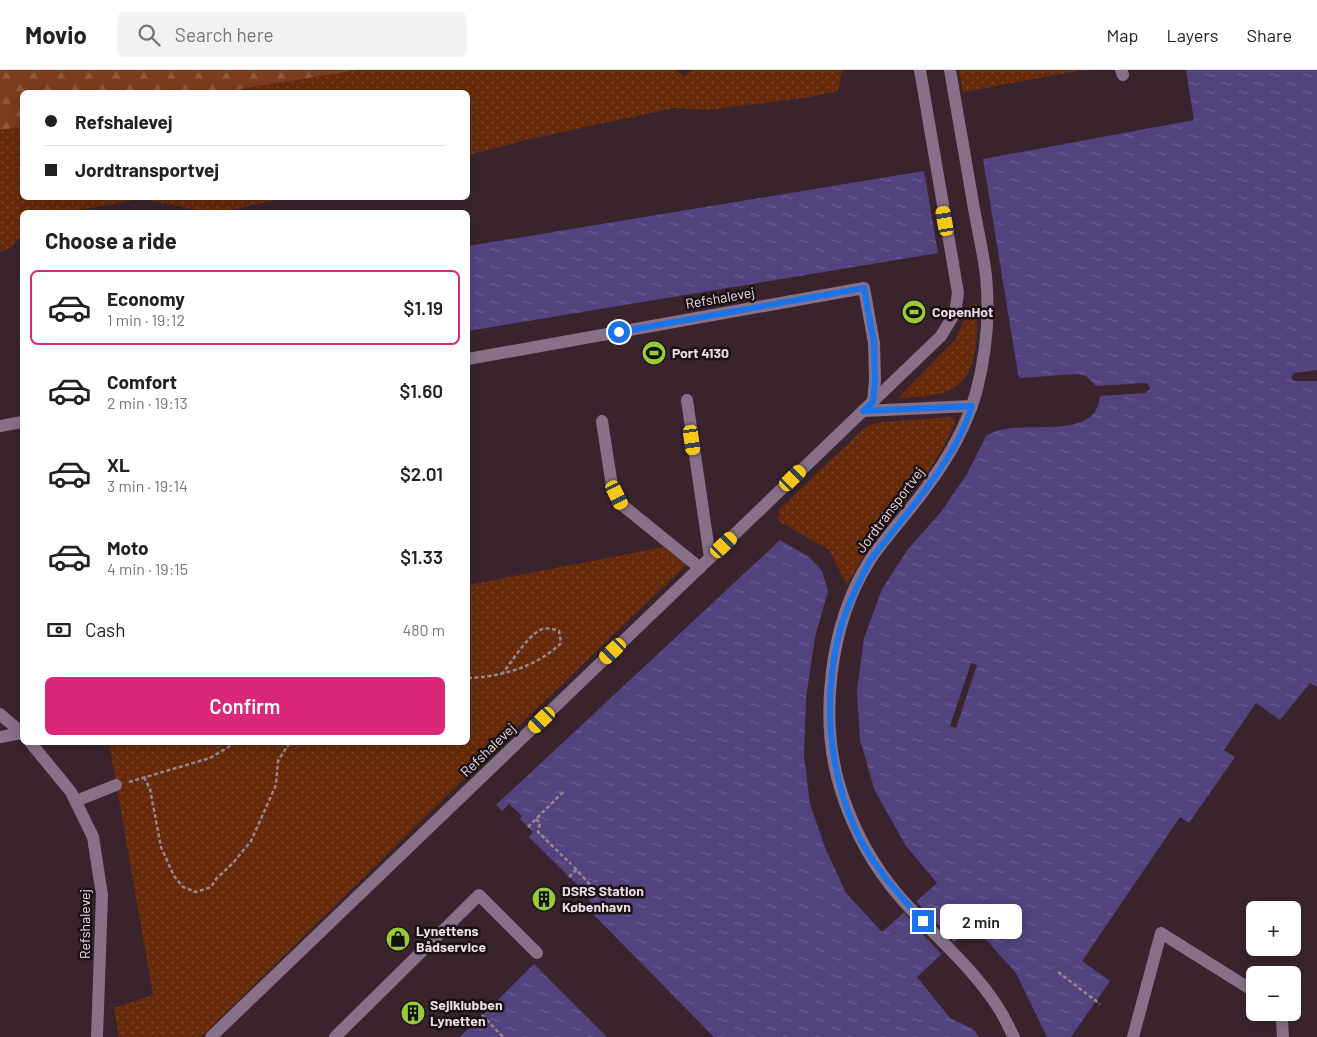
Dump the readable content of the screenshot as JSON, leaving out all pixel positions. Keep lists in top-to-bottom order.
{
  "streets": {
    "street": ["Refshalevej", "Jordtransportvej"]
  },
  "places": {
    "sports": ["CopenHot", "Port 4130"],
    "building": ["DSRS Station København", "Sejlklubben Lynetten"],
    "shop": ["Lynettens Bådservice"]
  },
  "page": {
    "header": "Movio",
    "search": "Search here",
    "nav": ["Map", "Layers", "Share"],
    "banner": ["Refshalevej", "Jordtransportvej"],
    "heading": "Choose a ride",
    "list": [
      {
        "name": "Economy",
        "note": "1 min · 19:12",
        "value": "$1.19"
      },
      {
        "name": "Comfort",
        "note": "2 min · 19:13",
        "value": "$1.60"
      },
      {
        "name": "XL",
        "note": "3 min · 19:14",
        "value": "$2.01"
      },
      {
        "name": "Moto",
        "note": "4 min · 19:15",
        "value": "$1.33"
      }
    ],
    "pay": ["Cash", "480 m"],
    "buttons": "Confirm",
    "map_buttons": ["+", "−"],
    "bubble": "2 min"
  }
}
